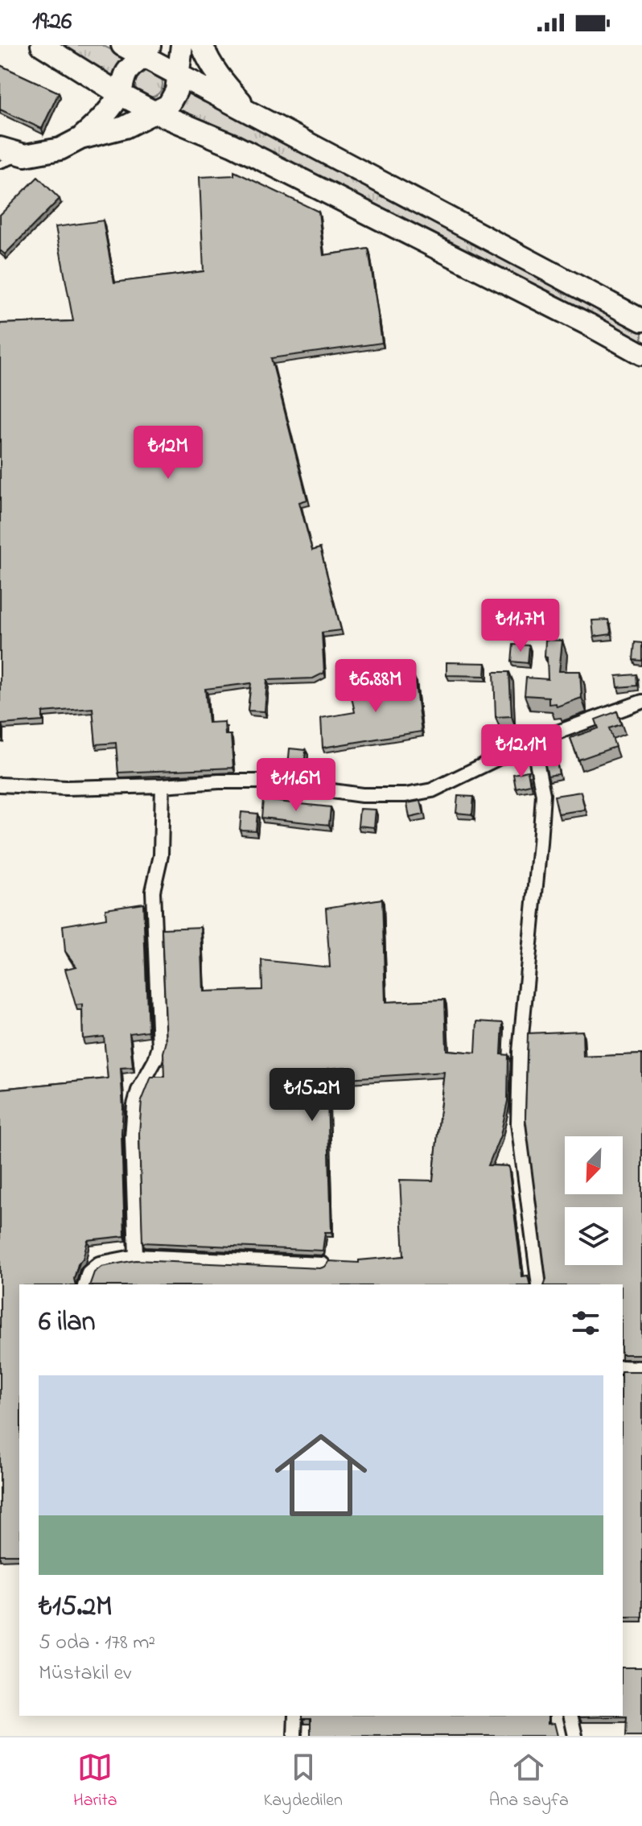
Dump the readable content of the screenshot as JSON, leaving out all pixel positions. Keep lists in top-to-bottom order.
{
  "north": "bottom left",
  "page": {
    "status": "19:26",
    "price": [
      "₺12M",
      "₺11.7M",
      "₺6.88M",
      "₺12.1M",
      "₺11.6M",
      "₺15.2M"
    ],
    "heading": "6 ilan",
    "list": [
      {
        "name": "₺15.2M",
        "note": "5 oda · 178 m² · Müstakil ev"
      }
    ],
    "tabs": ["Harita", "Kaydedilen", "Ana sayfa"]
  }
}
